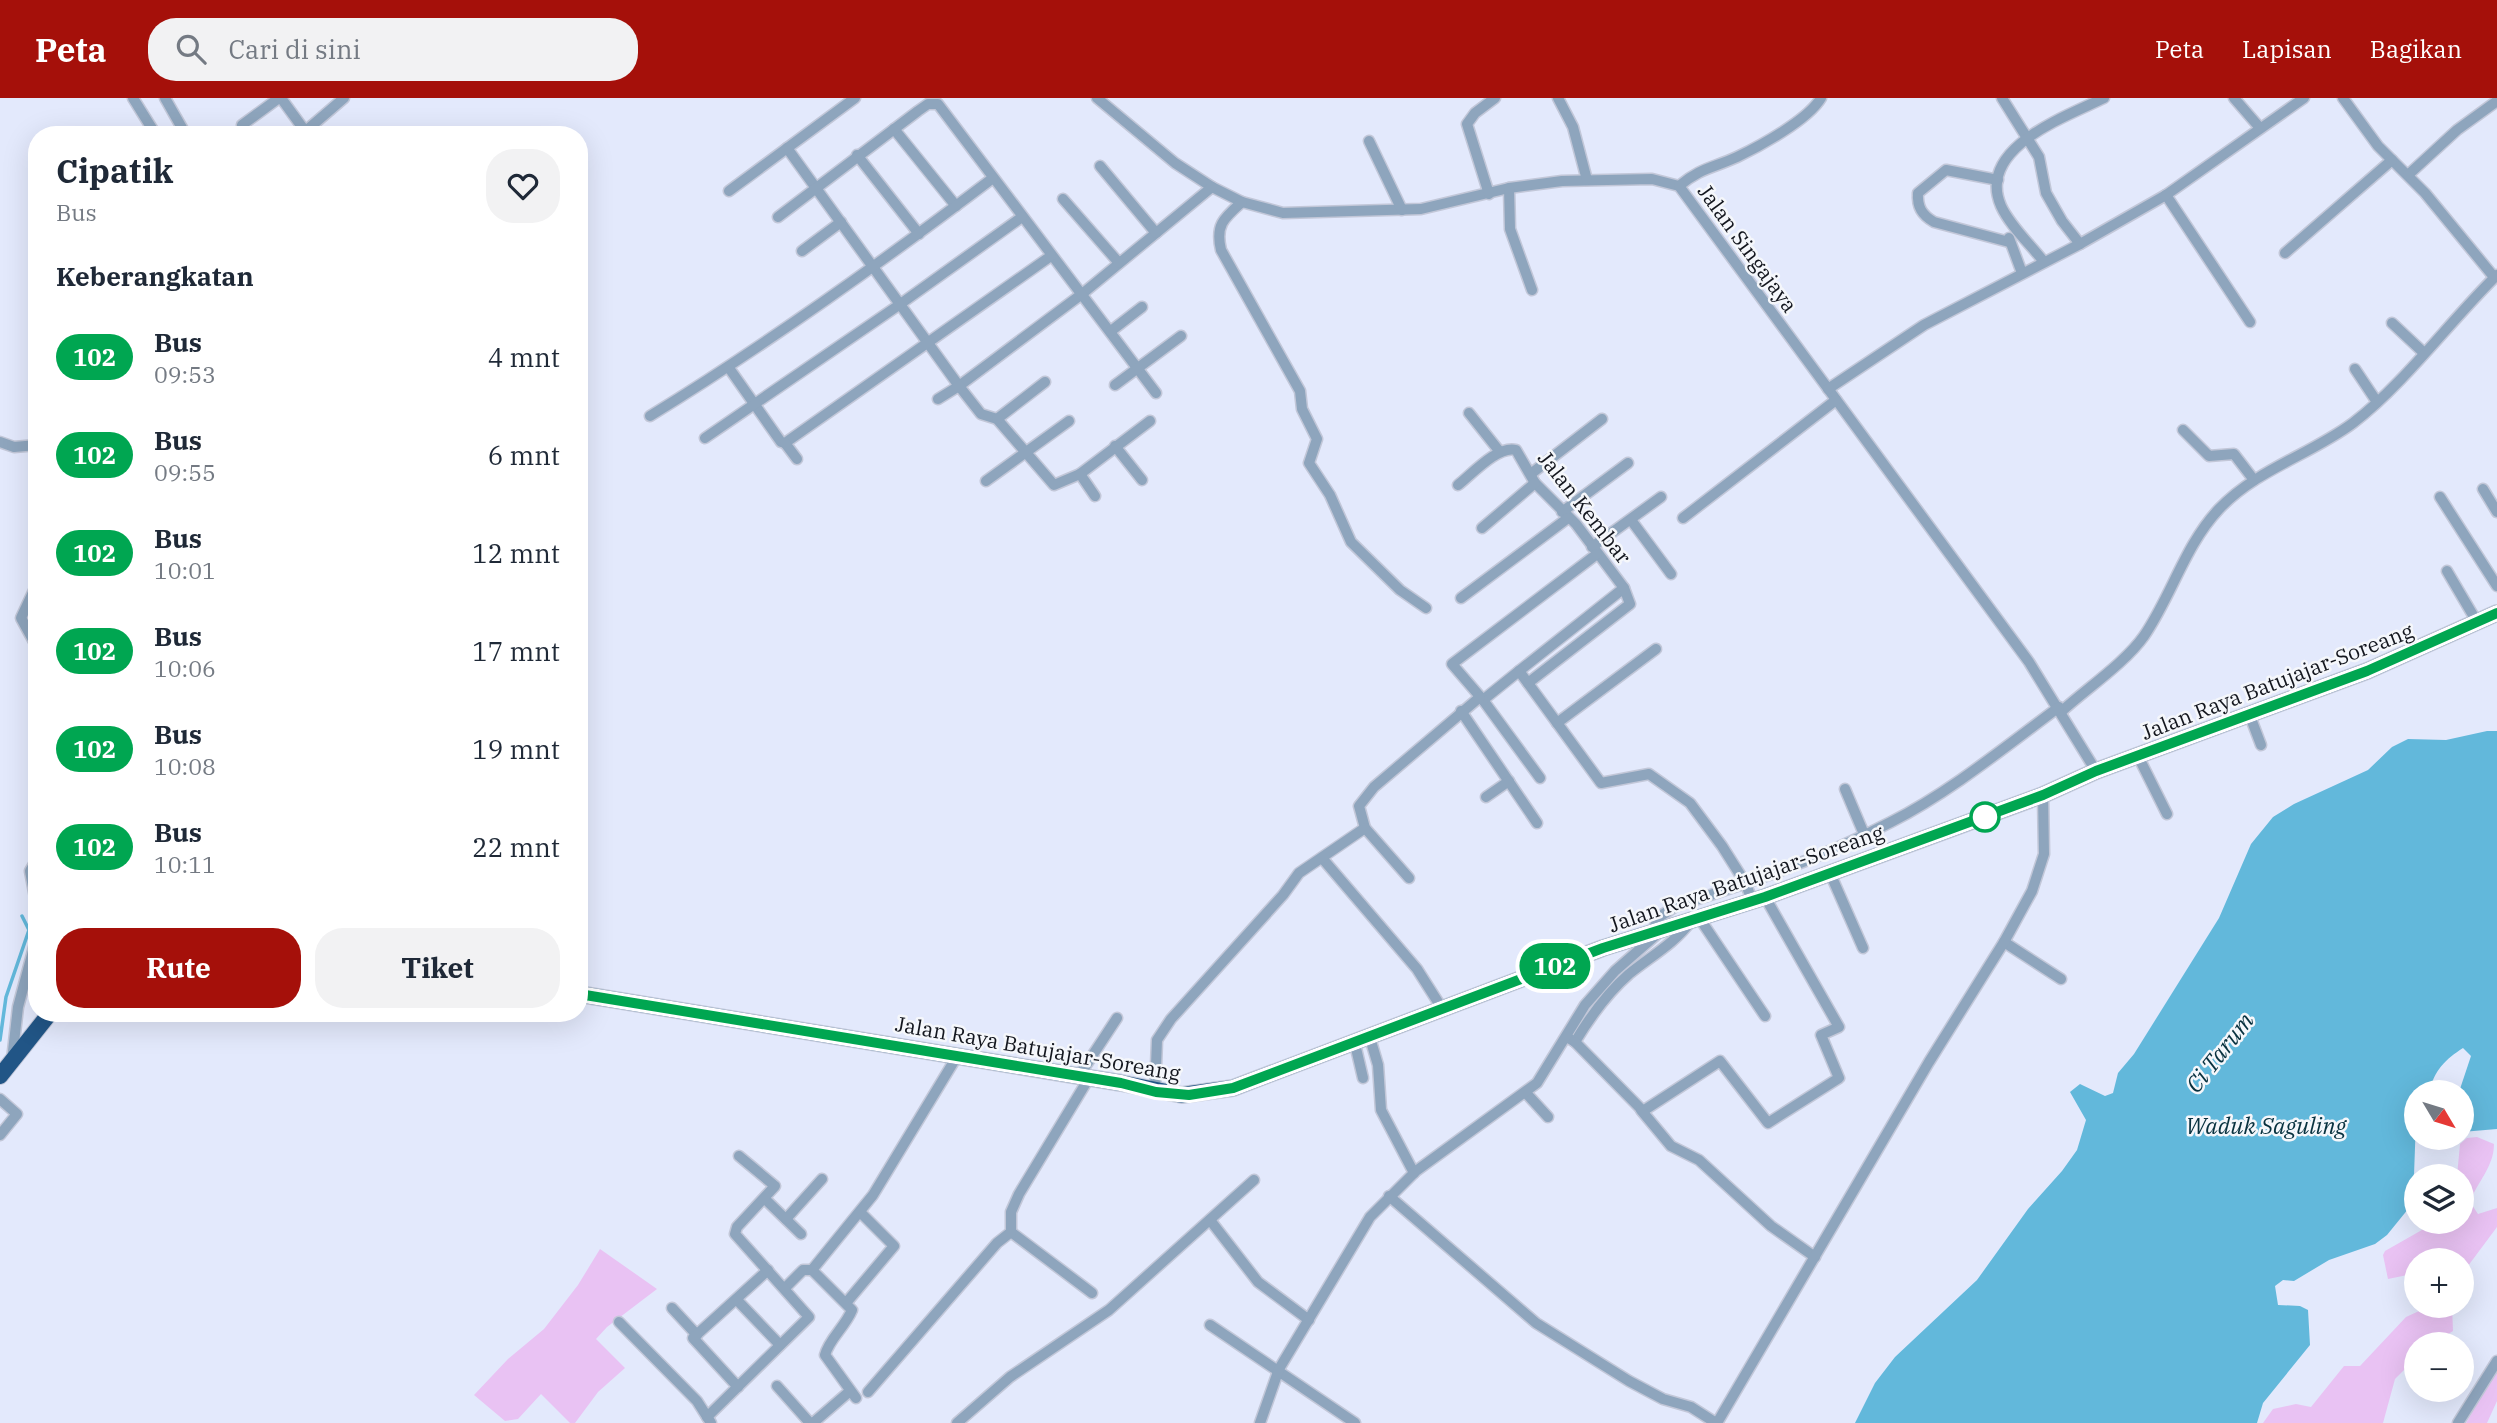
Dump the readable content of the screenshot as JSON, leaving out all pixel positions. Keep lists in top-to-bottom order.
{
  "streets": {
    "highway": ["Jalan Raya Batujajar-Soreang"],
    "street": ["Jalan Singajaya", "Jalan Kembar"]
  },
  "crossings": [
    ["Jalan Singajaya", "Jalan Raya Batujajar-Soreang"]
  ],
  "water": ["Ci Tarum", "Waduk Saguling"],
  "lines": ["bus line 102"],
  "north": "bottom right",
  "page": {
    "header": "Peta",
    "search": "Cari di sini",
    "nav": ["Peta", "Lapisan", "Bagikan"],
    "on_map": "102",
    "heading": [
      ["Cipatik", "Bus"],
      "Keberangkatan"
    ],
    "list": [
      {
        "mark": "102",
        "name": "Bus",
        "note": "09:53",
        "value": "4 mnt"
      },
      {
        "mark": "102",
        "name": "Bus",
        "note": "09:55",
        "value": "6 mnt"
      },
      {
        "mark": "102",
        "name": "Bus",
        "note": "10:01",
        "value": "12 mnt"
      },
      {
        "mark": "102",
        "name": "Bus",
        "note": "10:06",
        "value": "17 mnt"
      },
      {
        "mark": "102",
        "name": "Bus",
        "note": "10:08",
        "value": "19 mnt"
      },
      {
        "mark": "102",
        "name": "Bus",
        "note": "10:11",
        "value": "22 mnt"
      }
    ],
    "buttons": ["Rute", "Tiket"],
    "map_buttons": ["+", "−"]
  }
}
